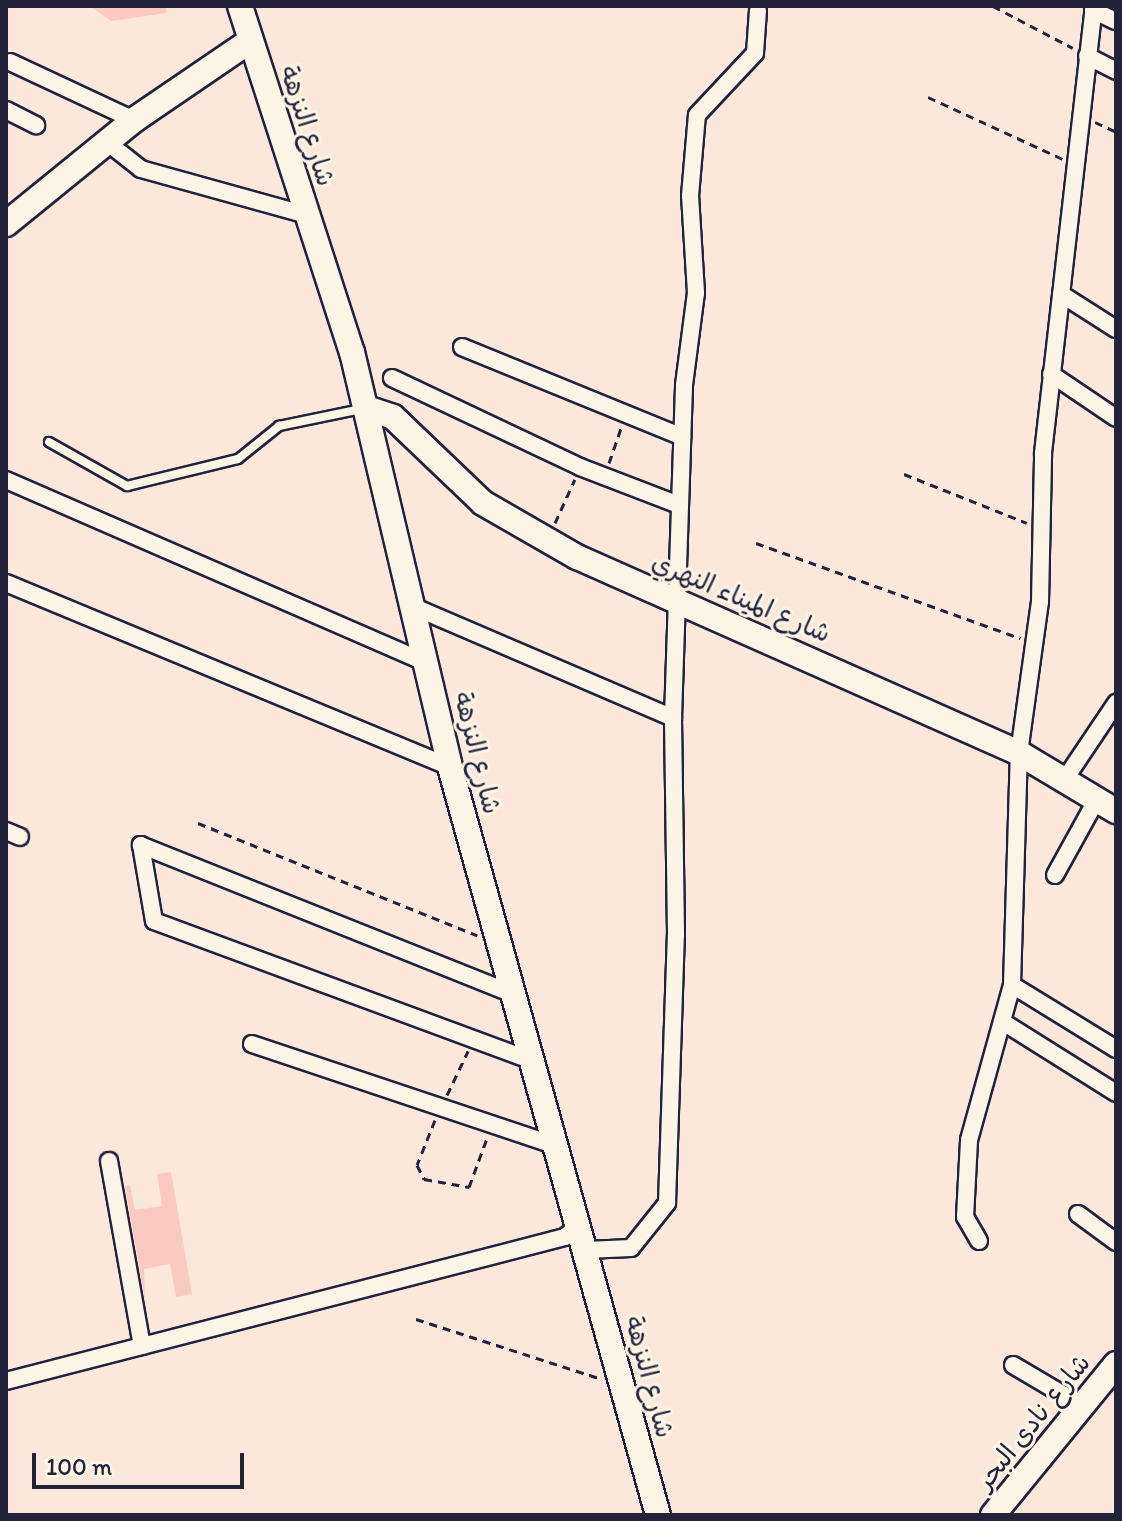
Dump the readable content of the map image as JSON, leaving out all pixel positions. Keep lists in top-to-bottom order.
{
  "streets": {
    "main road": ["شارع النزهة", "شارع الميناء النهري", "شارع نادى البحر"]
  },
  "crossings": [
    ["شارع النزهة", "شارع الميناء النهري"]
  ],
  "scale_bar": "100 m"
}
